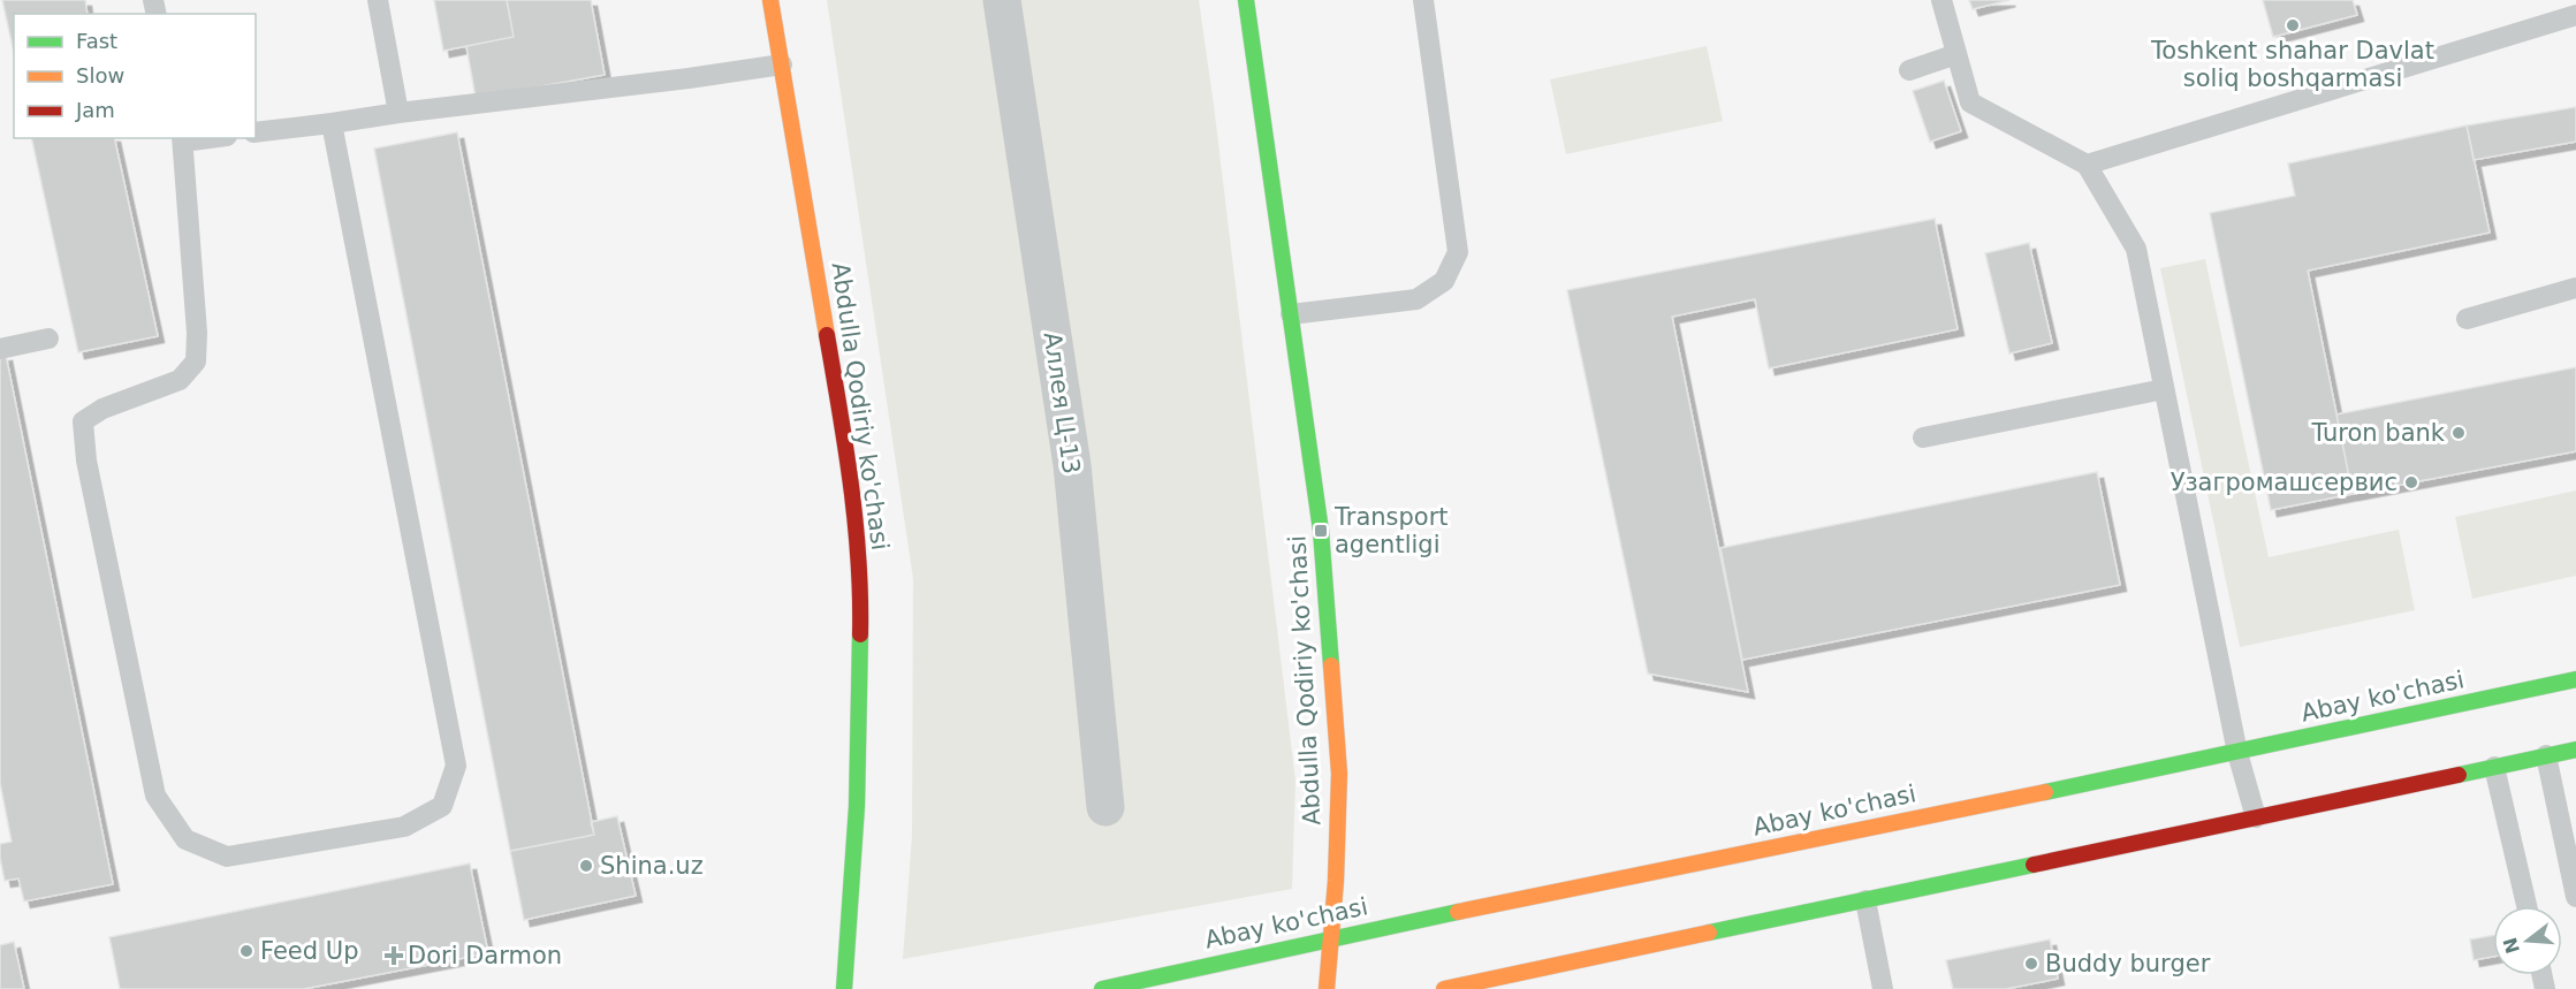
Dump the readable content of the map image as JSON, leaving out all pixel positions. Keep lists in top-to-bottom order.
{
  "streets": {
    "main road": ["Abdulla Qodiriy ko'chasi", "Abay ko'chasi"],
    "street": ["Аллея Ц-13"]
  },
  "crossings": [
    ["Abdulla Qodiriy ko'chasi", "Abay ko'chasi"]
  ],
  "places": {
    "other": [
      "Toshkent shahar Davlat soliq boshqarmasi",
      "Turon bank",
      "Узагромашсервис",
      "Shina.uz",
      "Feed Up",
      "Buddy burger"
    ],
    "transit": ["Transport agentligi"],
    "health": ["Dori Darmon"]
  },
  "legend": ["Fast", "Slow", "Jam"],
  "north": "left"
}
